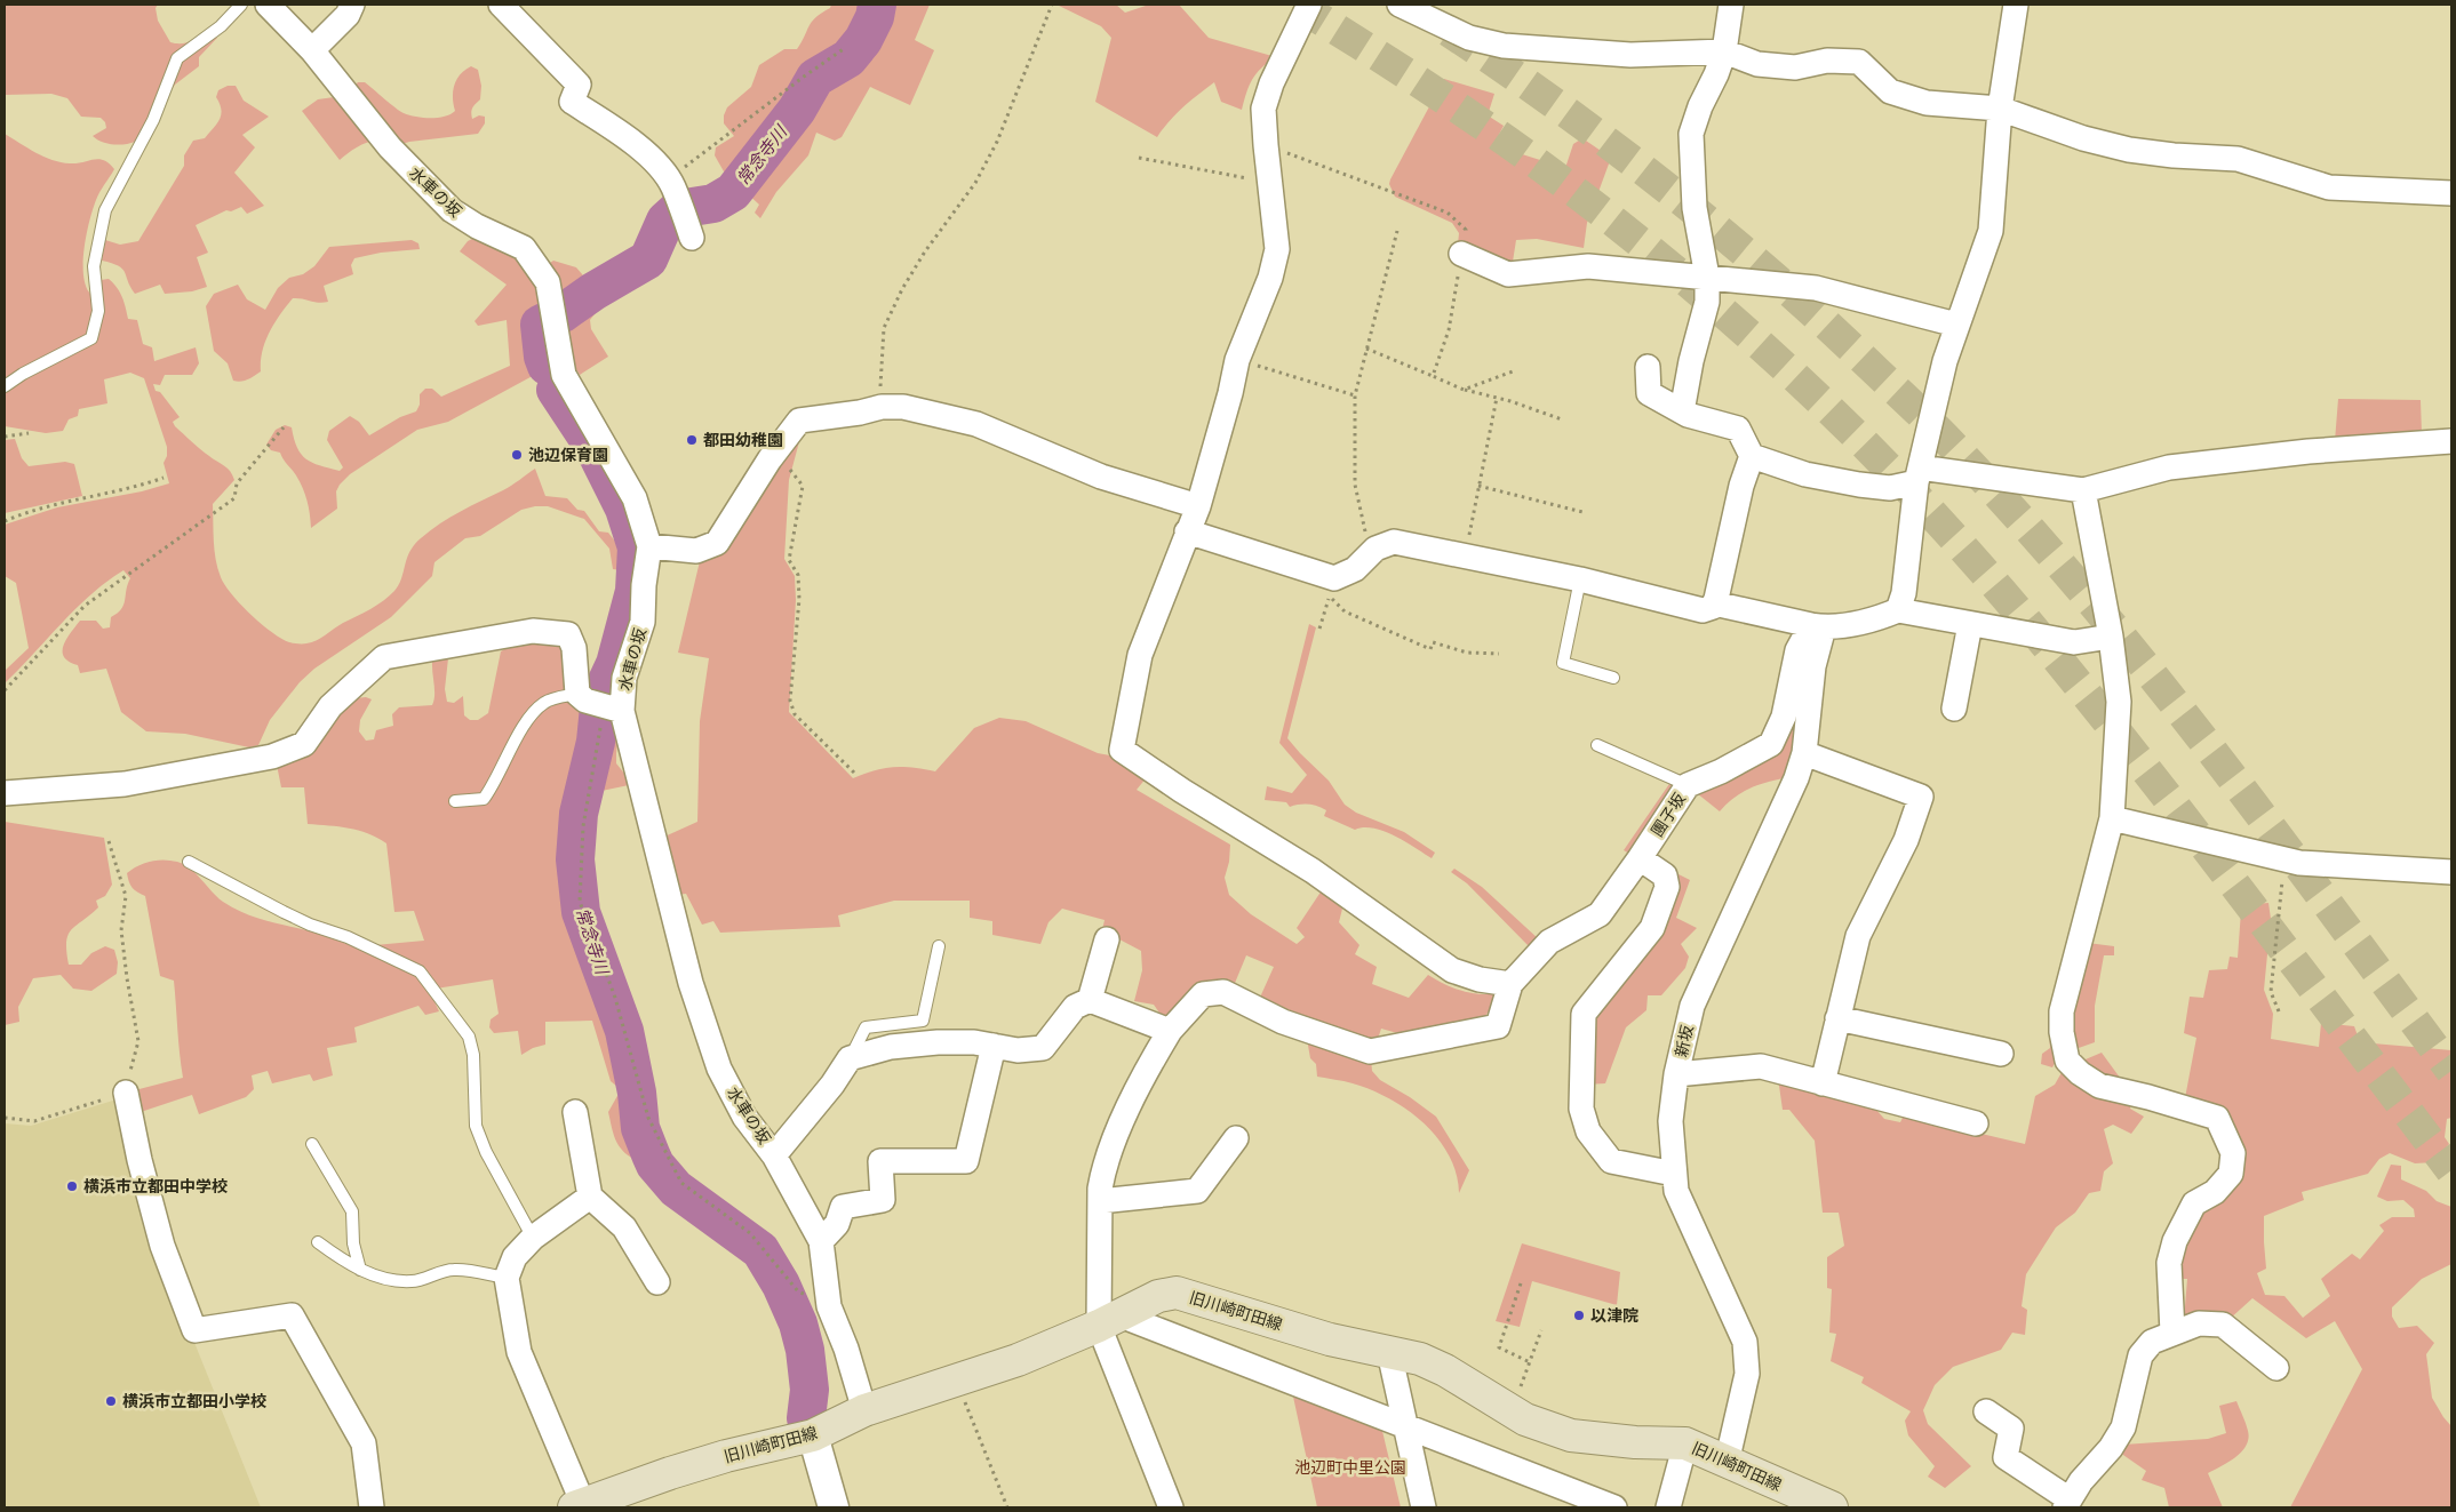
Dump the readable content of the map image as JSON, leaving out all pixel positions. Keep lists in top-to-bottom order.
{
  "streets": {
    "main road": ["旧川崎町田線"],
    "street": ["水車の坂", "團子坂", "新坂"]
  },
  "crossings": [
    ["水車の坂", "旧川崎町田線"],
    ["團子坂", "新坂"],
    ["新坂", "旧川崎町田線"]
  ],
  "water": ["常念寺川"],
  "parks": ["池辺町中里公園"],
  "places": [
    "都田幼稚園",
    "池辺保育園",
    "横浜市立都田中学校",
    "以津院",
    "横浜市立都田小学校"
  ]
}
